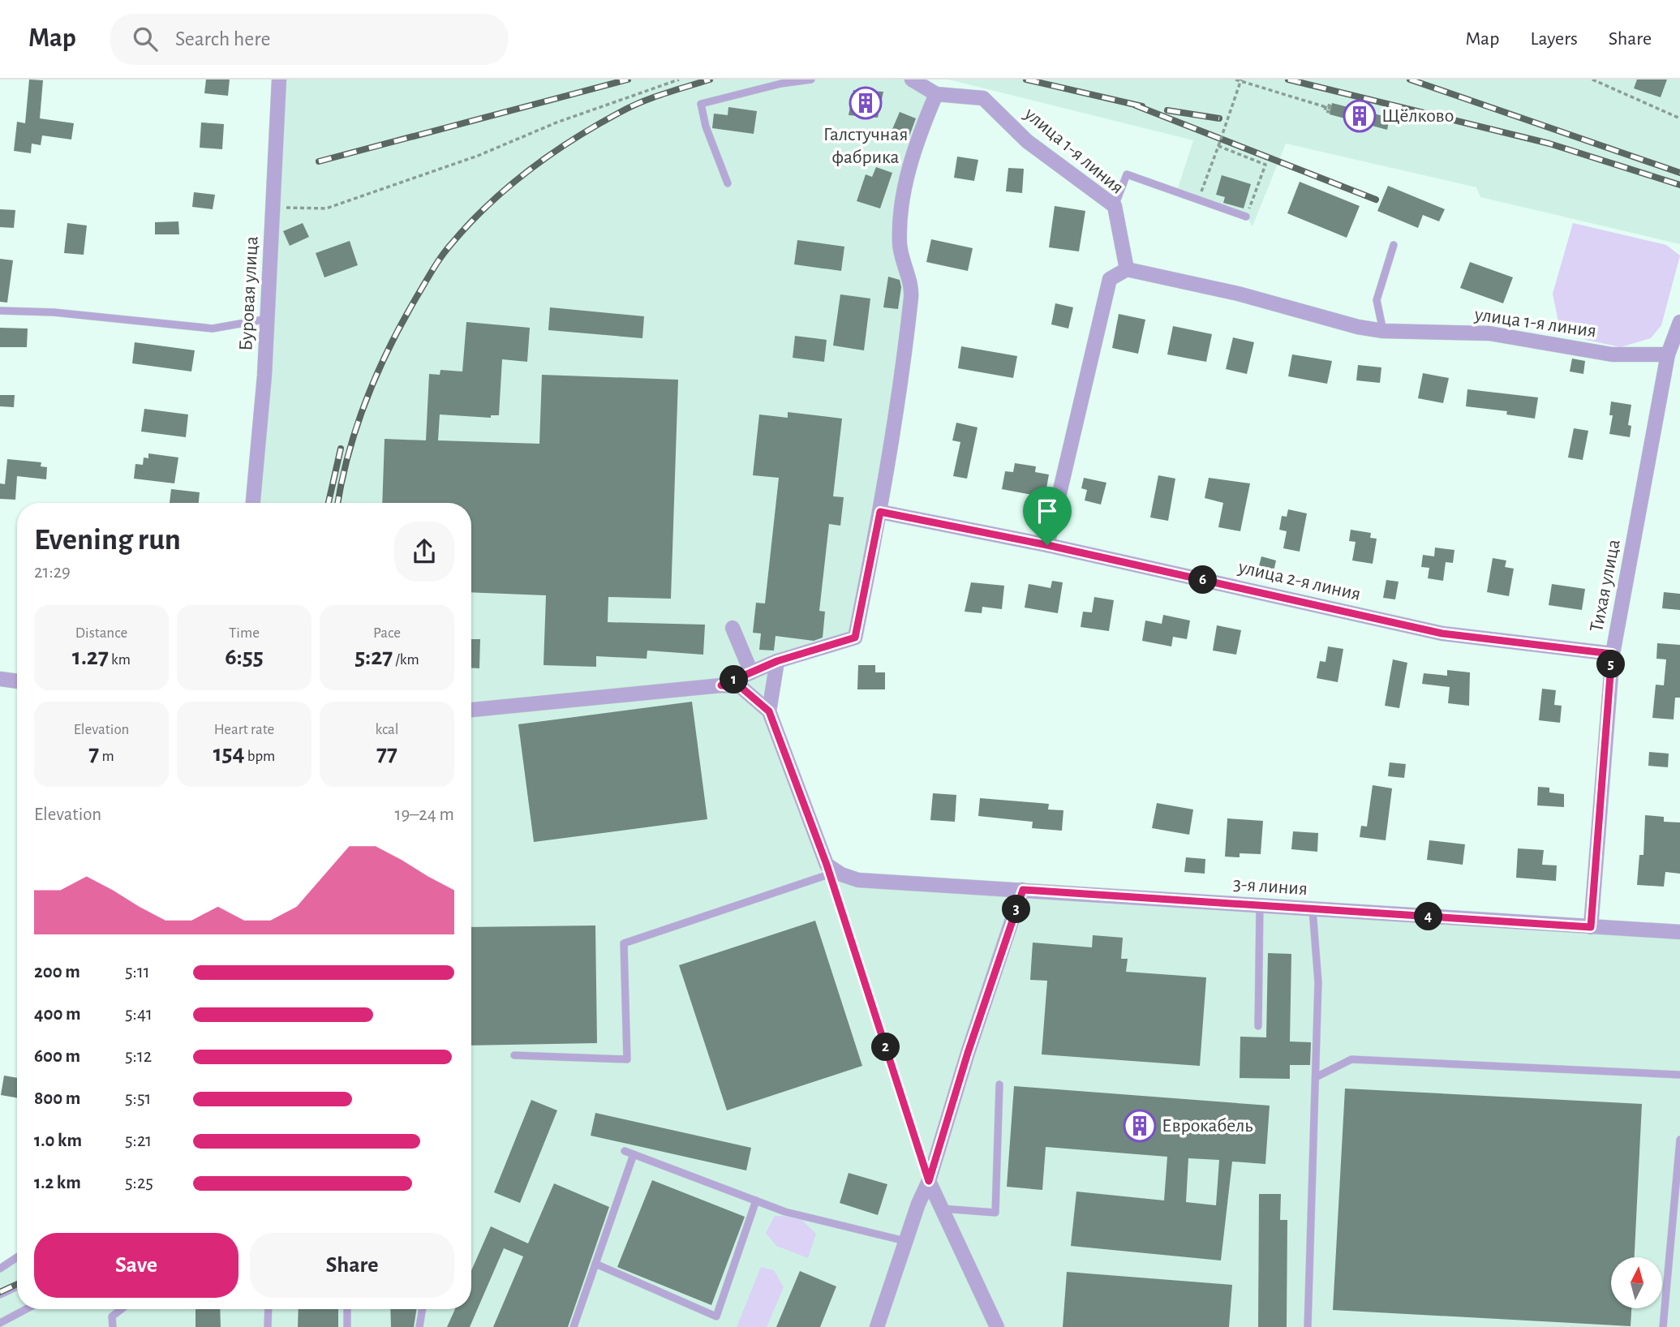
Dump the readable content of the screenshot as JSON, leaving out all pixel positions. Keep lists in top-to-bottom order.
{
  "streets": {
    "street": [
      "улица 1-я линия",
      "Буровая улица",
      "улица 2-я линия",
      "Тихая улица",
      "3-я линия"
    ]
  },
  "crossings": [
    ["улица 1-я линия", "Тихая улица"],
    ["улица 2-я линия", "Тихая улица"],
    ["Тихая улица", "3-я линия"]
  ],
  "places": {
    "building": ["Галстучная фабрика", "Щёлково", "Еврокабель"]
  },
  "north": "top",
  "page": {
    "header": "Map",
    "search": "Search here",
    "nav": ["Map", "Layers", "Share"],
    "heading": ["Evening run", "21:29"],
    "pins": [
      "6",
      "5",
      "1",
      "3",
      "4",
      "2"
    ],
    "stats": [
      ["Distance", "1.27 km"],
      ["Time", "6:55"],
      ["Pace", "5:27 /km"],
      ["Elevation", "7 m"],
      ["Heart rate", "154 bpm"],
      ["kcal", "77"]
    ],
    "chart": ["Elevation", "19–24 m"],
    "list": [
      {
        "name": "200 m",
        "note": "5:11"
      },
      {
        "name": "400 m",
        "note": "5:41"
      },
      {
        "name": "600 m",
        "note": "5:12"
      },
      {
        "name": "800 m",
        "note": "5:51"
      },
      {
        "name": "1.0 km",
        "note": "5:21"
      },
      {
        "name": "1.2 km",
        "note": "5:25"
      }
    ],
    "buttons": ["Save", "Share"]
  }
}
